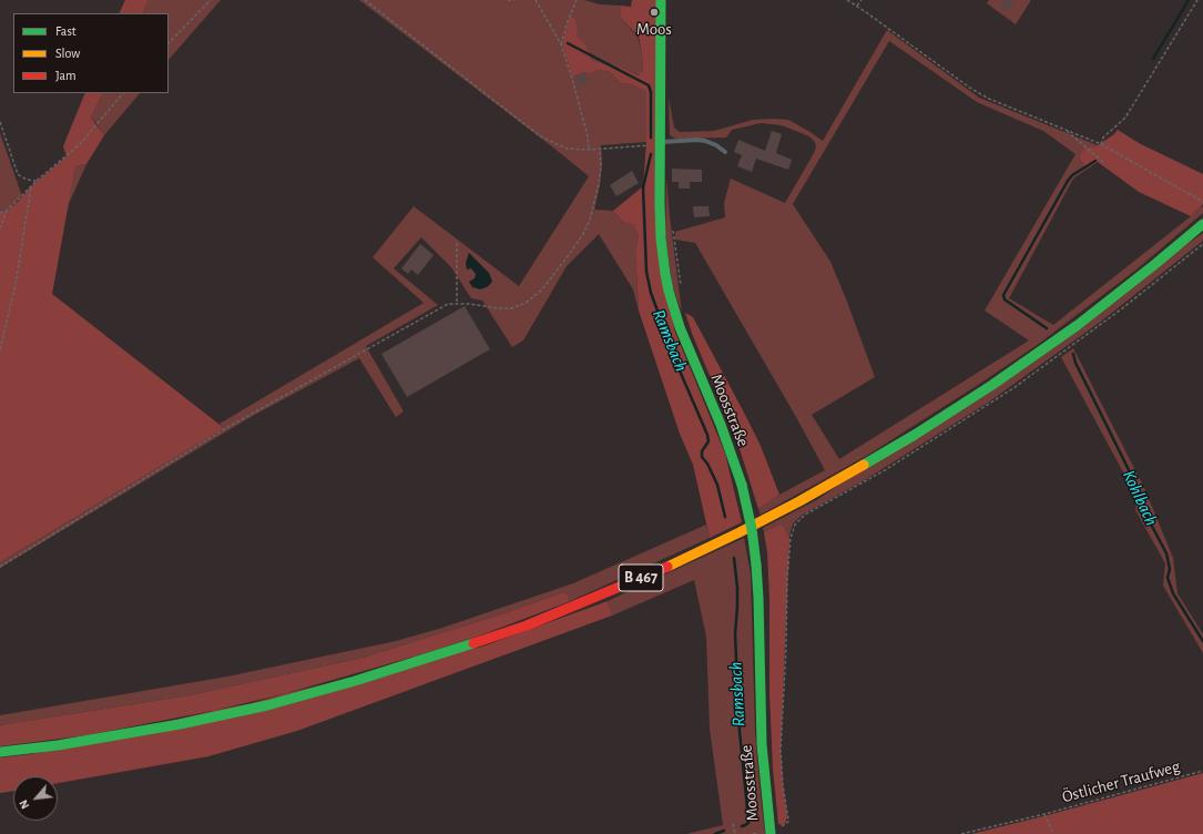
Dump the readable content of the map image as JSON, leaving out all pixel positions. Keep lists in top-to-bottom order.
{
  "streets": {
    "main road": ["Moosstraße", "B 467"],
    "path": ["Östlicher Traufweg"]
  },
  "water": ["Ramsbach", "Kohlbach"],
  "places": ["Moos"],
  "legend": ["Fast", "Slow", "Jam"],
  "north": "bottom left"
}
